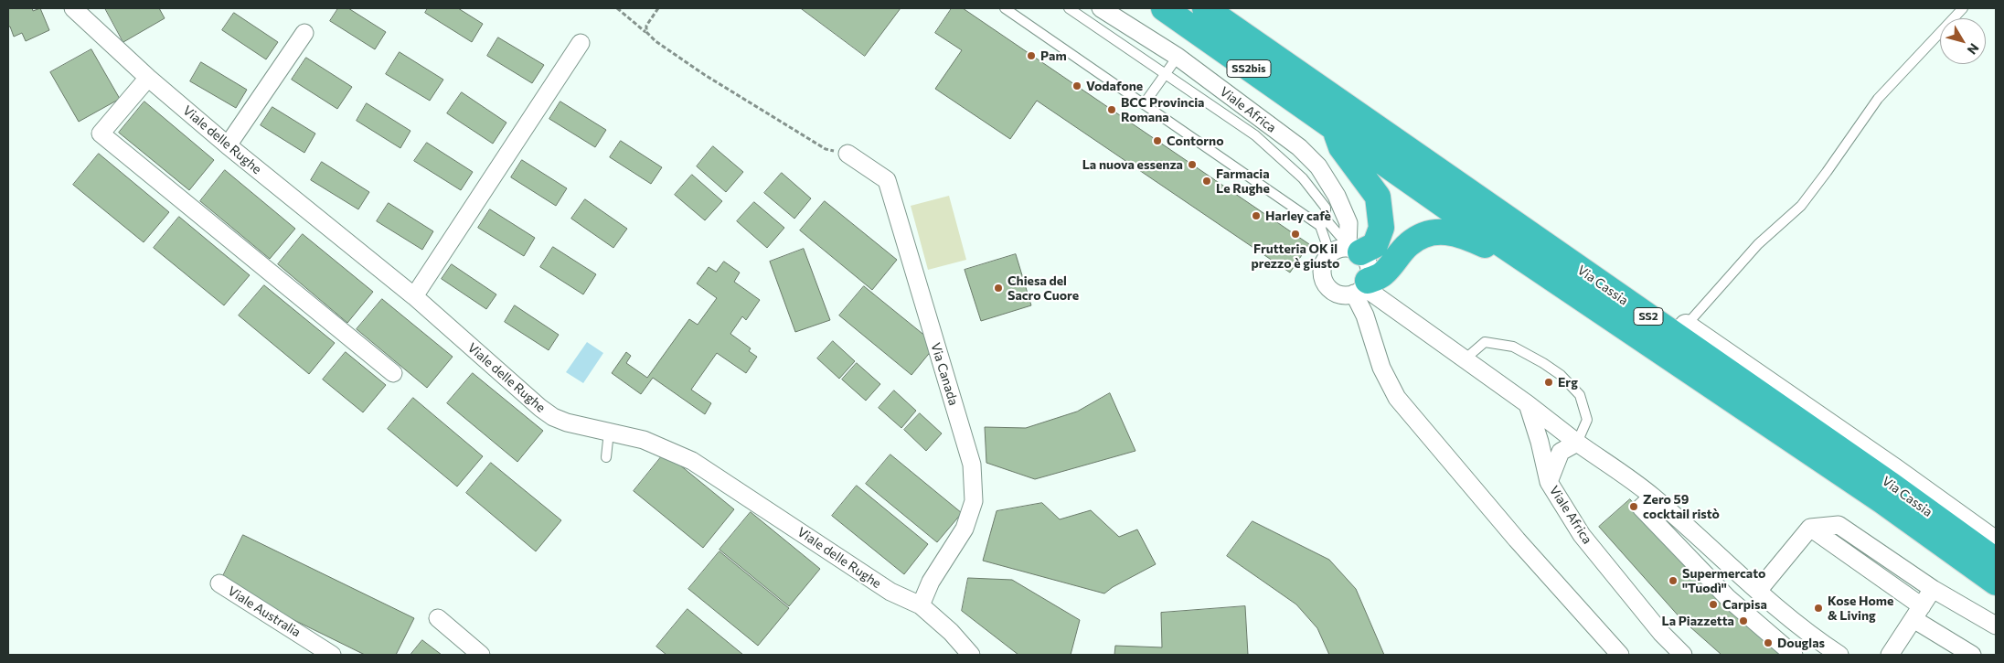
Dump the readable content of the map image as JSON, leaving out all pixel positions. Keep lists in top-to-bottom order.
{
  "streets": {
    "highway": ["SS2bis", "Via Cassia", "SS2"],
    "street": [
      "Viale Africa",
      "Viale delle Rughe",
      "Via Canada",
      "Viale Australia"
    ]
  },
  "crossings": [
    ["SS2bis", "Via Cassia"],
    ["Viale delle Rughe", "Via Canada"]
  ],
  "places": [
    "Pam",
    "Vodafone",
    "BCC Provincia Romana",
    "Contorno",
    "La nuova essenza",
    "Farmacia Le Rughe",
    "Harley cafè",
    "Frutteria OK il prezzo è giusto",
    "Chiesa del Sacro Cuore",
    "Erg",
    "Zero 59 cocktail ristò",
    "Supermercato \"Tuodì\"",
    "Carpisa",
    "Kose Home & Living",
    "La Piazzetta",
    "Douglas"
  ],
  "north": "bottom right"
}
